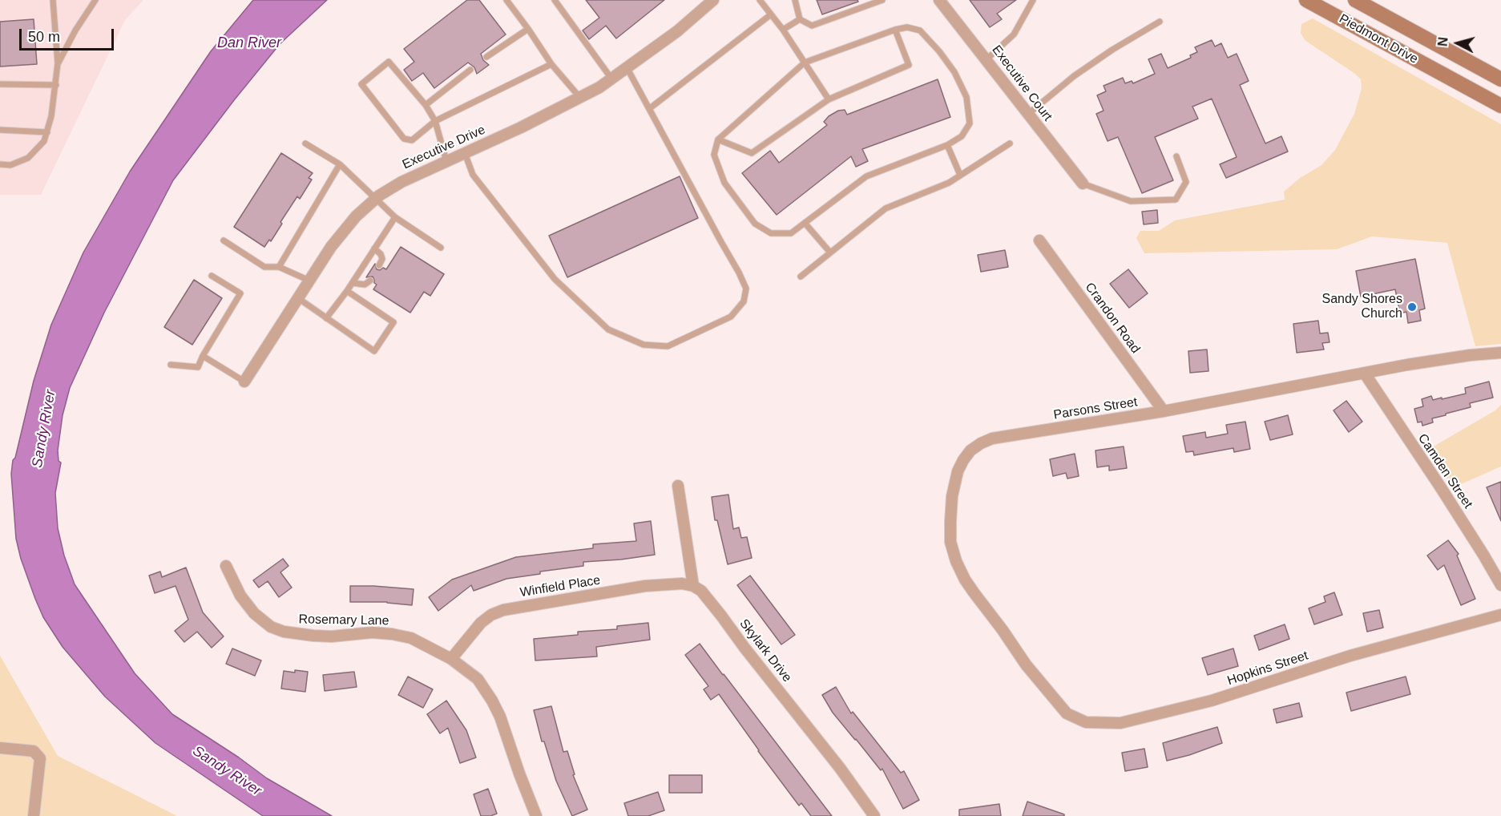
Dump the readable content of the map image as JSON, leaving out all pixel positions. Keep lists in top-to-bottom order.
{
  "streets": {
    "main road": ["Piedmont Drive"],
    "street": [
      "Executive Court",
      "Executive Drive",
      "Crandon Road",
      "Parsons Street",
      "Camden Street",
      "Winfield Place",
      "Rosemary Lane",
      "Skylark Drive",
      "Hopkins Street"
    ]
  },
  "crossings": [
    ["Crandon Road", "Parsons Street"],
    ["Parsons Street", "Camden Street"],
    ["Parsons Street", "Hopkins Street"],
    ["Winfield Place", "Rosemary Lane"],
    ["Winfield Place", "Skylark Drive"]
  ],
  "water": ["Dan River", "Sandy River"],
  "places": ["Sandy Shores Church"],
  "scale_bar": "50 m",
  "north": "left"
}
